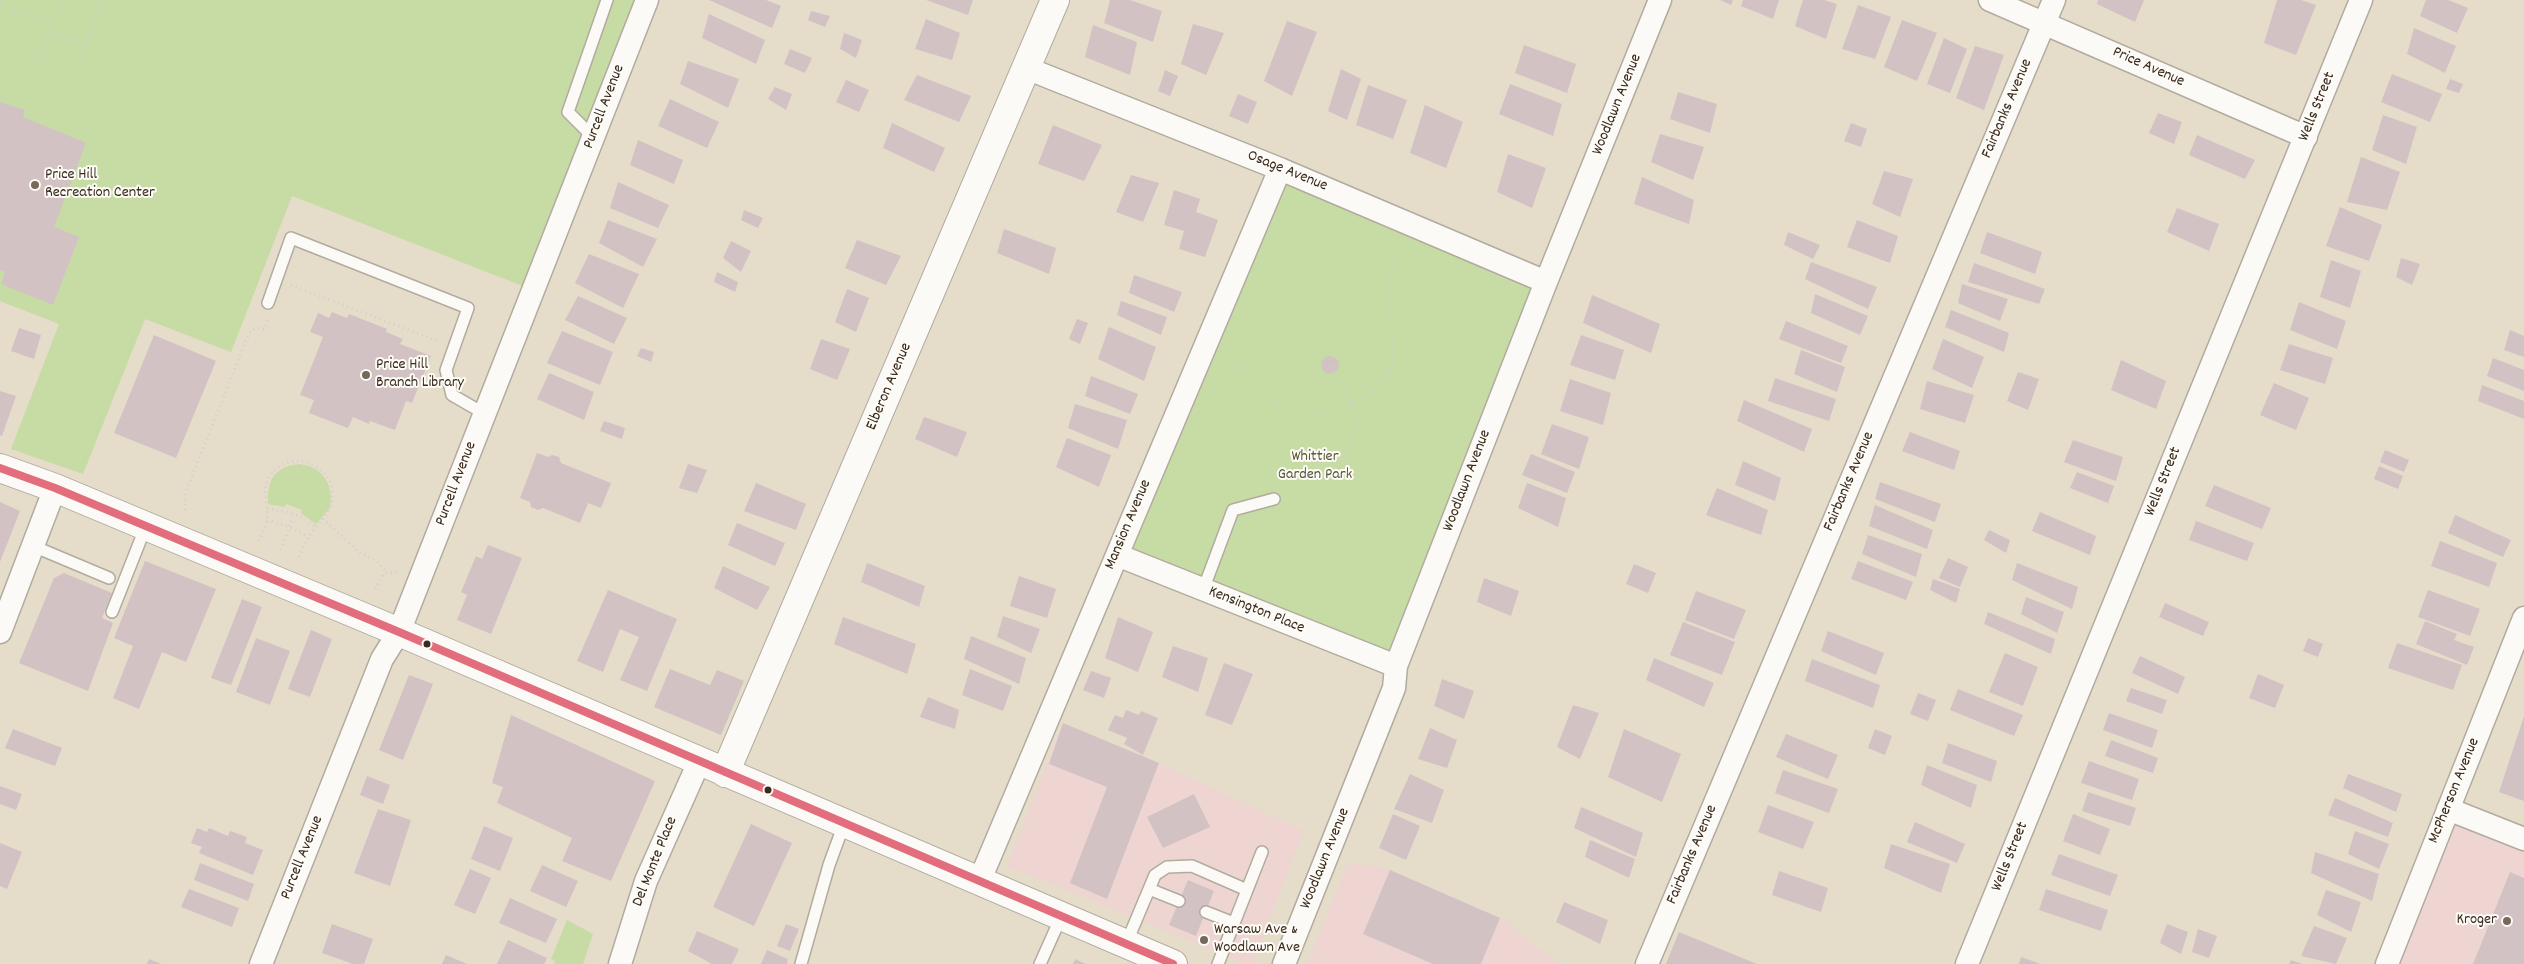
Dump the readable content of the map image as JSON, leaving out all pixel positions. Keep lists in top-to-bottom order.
{
  "streets": {
    "main road": ["Elberon Avenue"],
    "street": [
      "Price Avenue",
      "Woodlawn Avenue",
      "Purcell Avenue",
      "Wells Street",
      "Fairbanks Avenue",
      "Osage Avenue",
      "Mansion Avenue",
      "Kensington Place",
      "McPherson Avenue",
      "Del Monte Place"
    ]
  },
  "crossings": [
    ["Price Avenue", "Wells Street"],
    ["Price Avenue", "Fairbanks Avenue"],
    ["Woodlawn Avenue", "Osage Avenue"],
    ["Woodlawn Avenue", "Kensington Place"],
    ["Osage Avenue", "Elberon Avenue"],
    ["Osage Avenue", "Mansion Avenue"],
    ["Mansion Avenue", "Kensington Place"]
  ],
  "parks": ["Whittier Garden Park"],
  "places": [
    "Price Hill Recreation Center",
    "Price Hill Branch Library",
    "Kroger",
    "Warsaw Ave & Woodlawn Ave"
  ]
}
